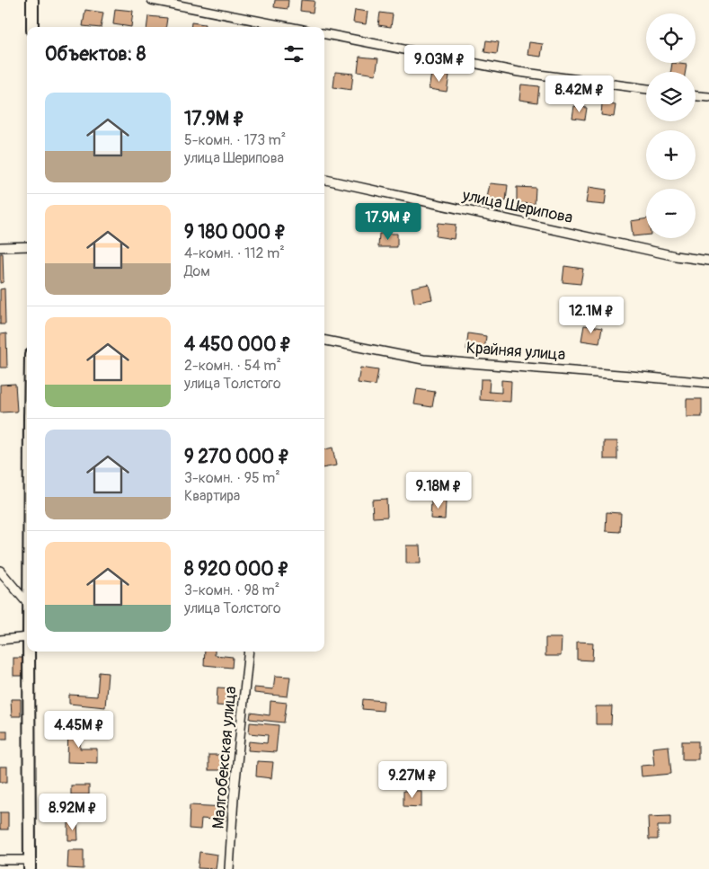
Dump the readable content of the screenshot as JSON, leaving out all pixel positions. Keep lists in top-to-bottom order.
{
  "streets": {
    "street": ["улица Шерипова", "Крайняя улица", "Малгобекская улица"]
  },
  "page": {
    "map_buttons": ["+", "−"],
    "heading": "Объектов: 8",
    "price": [
      "9.03M ₽",
      "8.42M ₽",
      "17.9M ₽",
      "12.1M ₽",
      "9.18M ₽",
      "4.45M ₽",
      "9.27M ₽",
      "8.92M ₽"
    ],
    "list": [
      {
        "name": "17.9M ₽",
        "note": "5-комн. · 173 m² · улица Шерипова"
      },
      {
        "name": "9 180 000 ₽",
        "note": "4-комн. · 112 m² · Дом"
      },
      {
        "name": "4 450 000 ₽",
        "note": "2-комн. · 54 m² · улица Толстого"
      },
      {
        "name": "9 270 000 ₽",
        "note": "3-комн. · 95 m² · Квартира"
      },
      {
        "name": "8 920 000 ₽",
        "note": "3-комн. · 98 m² · улица Толстого"
      }
    ]
  }
}
